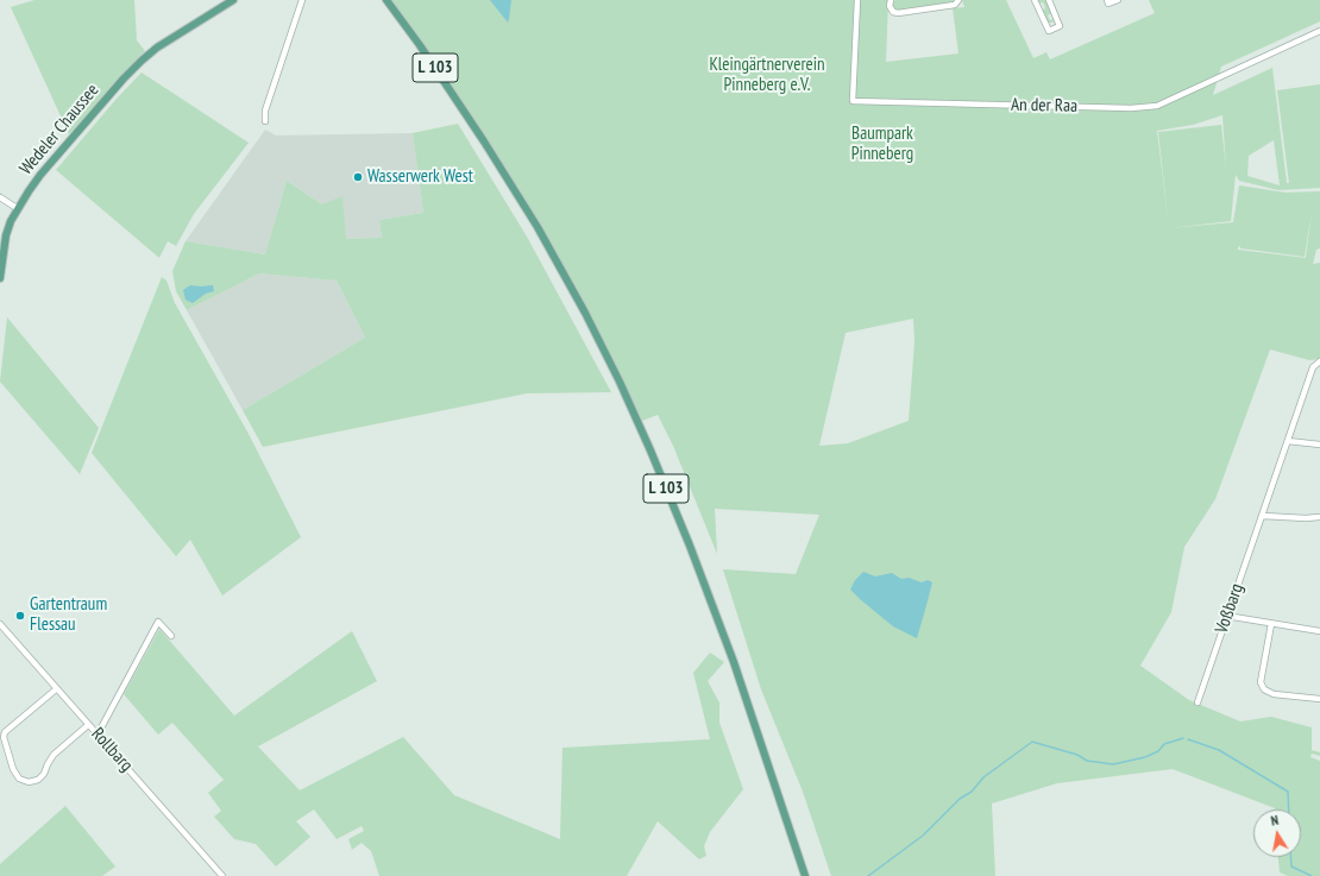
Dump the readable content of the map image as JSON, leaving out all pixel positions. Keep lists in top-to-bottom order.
{
  "streets": {
    "main road": ["L 103", "Wedeler Chaussee"],
    "street": ["An der Raa", "Voßbarg", "Rollbarg"]
  },
  "parks": ["Kleingärtnerverein Pinneberg e.V.", "Baumpark Pinneberg"],
  "places": ["Wasserwerk West", "Gartentraum Flessau"],
  "north": "top"
}
